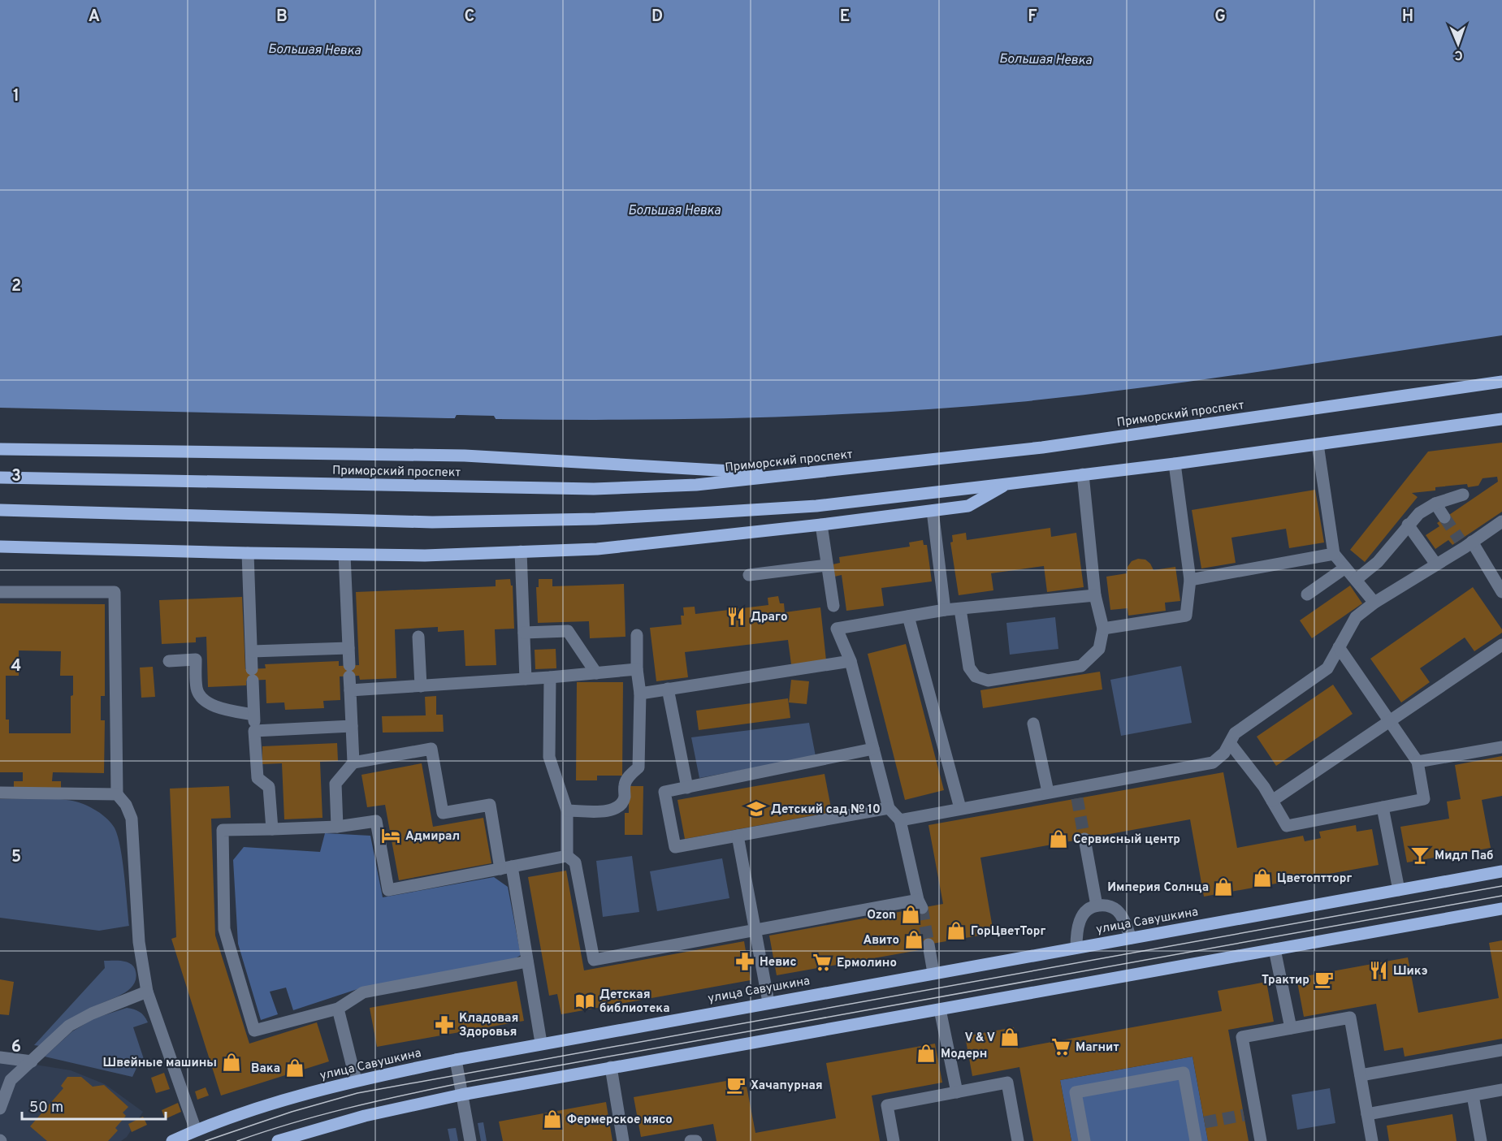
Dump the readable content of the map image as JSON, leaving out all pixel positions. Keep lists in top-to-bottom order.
{
  "streets": {
    "main road": ["Приморский проспект", "улица Савушкина"]
  },
  "water": ["Большая Невка"],
  "places": {
    "restaurant": ["Драго", "Шикэ"],
    "school or university": ["Детский сад № 10"],
    "hotel": ["Адмирал"],
    "shop": [
      "Сервисный центр",
      "Цветоптторг",
      "Империя Солнца",
      "Ozon",
      "ГорЦветТорг",
      "Авито",
      "V & V",
      "Модерн",
      "Швейные машины",
      "Вака",
      "Фермерское мясо"
    ],
    "bar": ["Мидл Паб"],
    "pharmacy": ["Невис", "Кладовая Здоровья"],
    "supermarket": ["Ермолино", "Магнит"],
    "cafe": ["Трактир", "Хачапурная"],
    "library": ["Детская библиотека"]
  },
  "scale_bar": "50 m",
  "north": "bottom",
  "grid": {
    "columns": [
      "A",
      "B",
      "C",
      "D",
      "E",
      "F",
      "G",
      "H"
    ],
    "rows": [
      "1",
      "2",
      "3",
      "4",
      "5",
      "6"
    ]
  }
}
